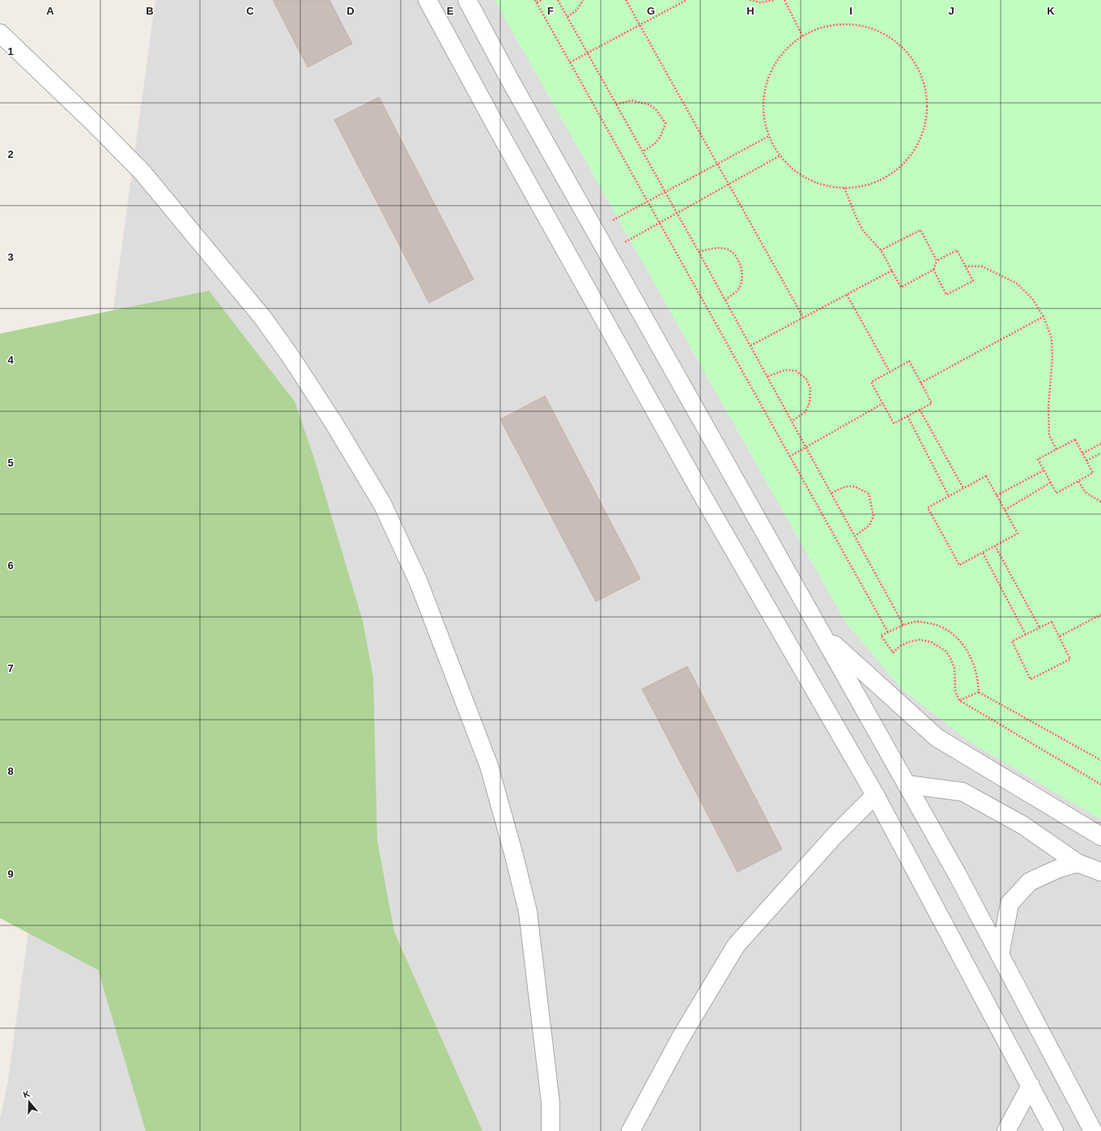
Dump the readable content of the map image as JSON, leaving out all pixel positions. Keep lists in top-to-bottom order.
{
  "north": "top",
  "grid": {
    "columns": [
      "A",
      "B",
      "C",
      "D",
      "E",
      "F",
      "G",
      "H",
      "I",
      "J",
      "K"
    ],
    "rows": [
      "1",
      "2",
      "3",
      "4",
      "5",
      "6",
      "7",
      "8",
      "9"
    ]
  }
}
